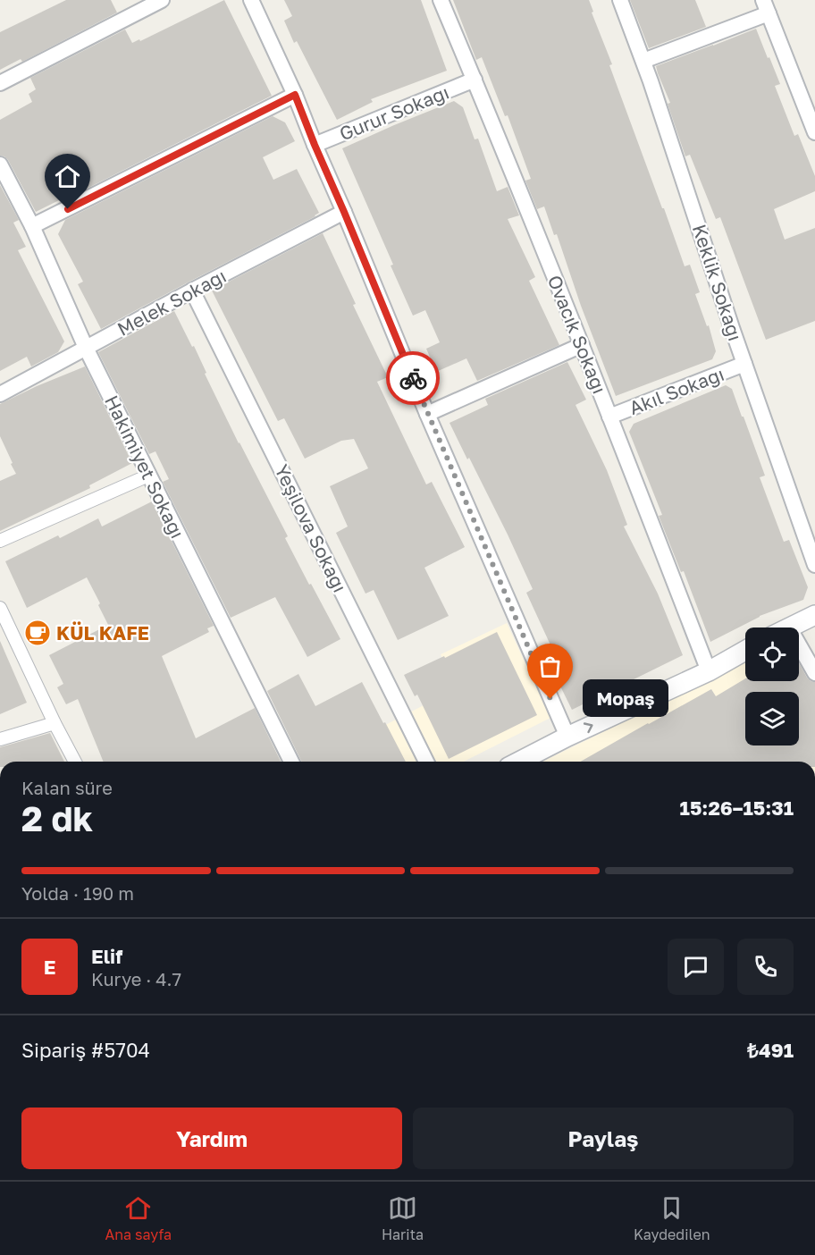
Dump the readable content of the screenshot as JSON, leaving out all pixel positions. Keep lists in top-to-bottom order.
{
  "streets": {
    "street": [
      "Gurur Sokağı",
      "Keklik Sokağı",
      "Melek Sokağı",
      "Ovacık Sokağı",
      "Akıl Sokağı",
      "Hakimiyet Sokağı",
      "Yeşilova Sokağı"
    ]
  },
  "crossings": [
    ["Gurur Sokağı", "Ovacık Sokağı"],
    ["Keklik Sokağı", "Akıl Sokağı"],
    ["Melek Sokağı", "Hakimiyet Sokağı"],
    ["Melek Sokağı", "Yeşilova Sokağı"],
    ["Ovacık Sokağı", "Akıl Sokağı"]
  ],
  "places": {
    "cafe": ["KÜL KAFE"],
    "other": ["Mopaş"]
  },
  "page": {
    "bubble": "Mopaş",
    "heading": ["2 dk", "Kalan süre", "15:26–15:31"],
    "panel": [
      "Elif",
      "Kurye · 4.7",
      "Sipariş #5704",
      "₺491"
    ],
    "bar": "Yolda · 190 m",
    "round": "E",
    "buttons": ["Yardım", "Paylaş"],
    "tabs": ["Ana sayfa", "Harita", "Kaydedilen"]
  }
}
